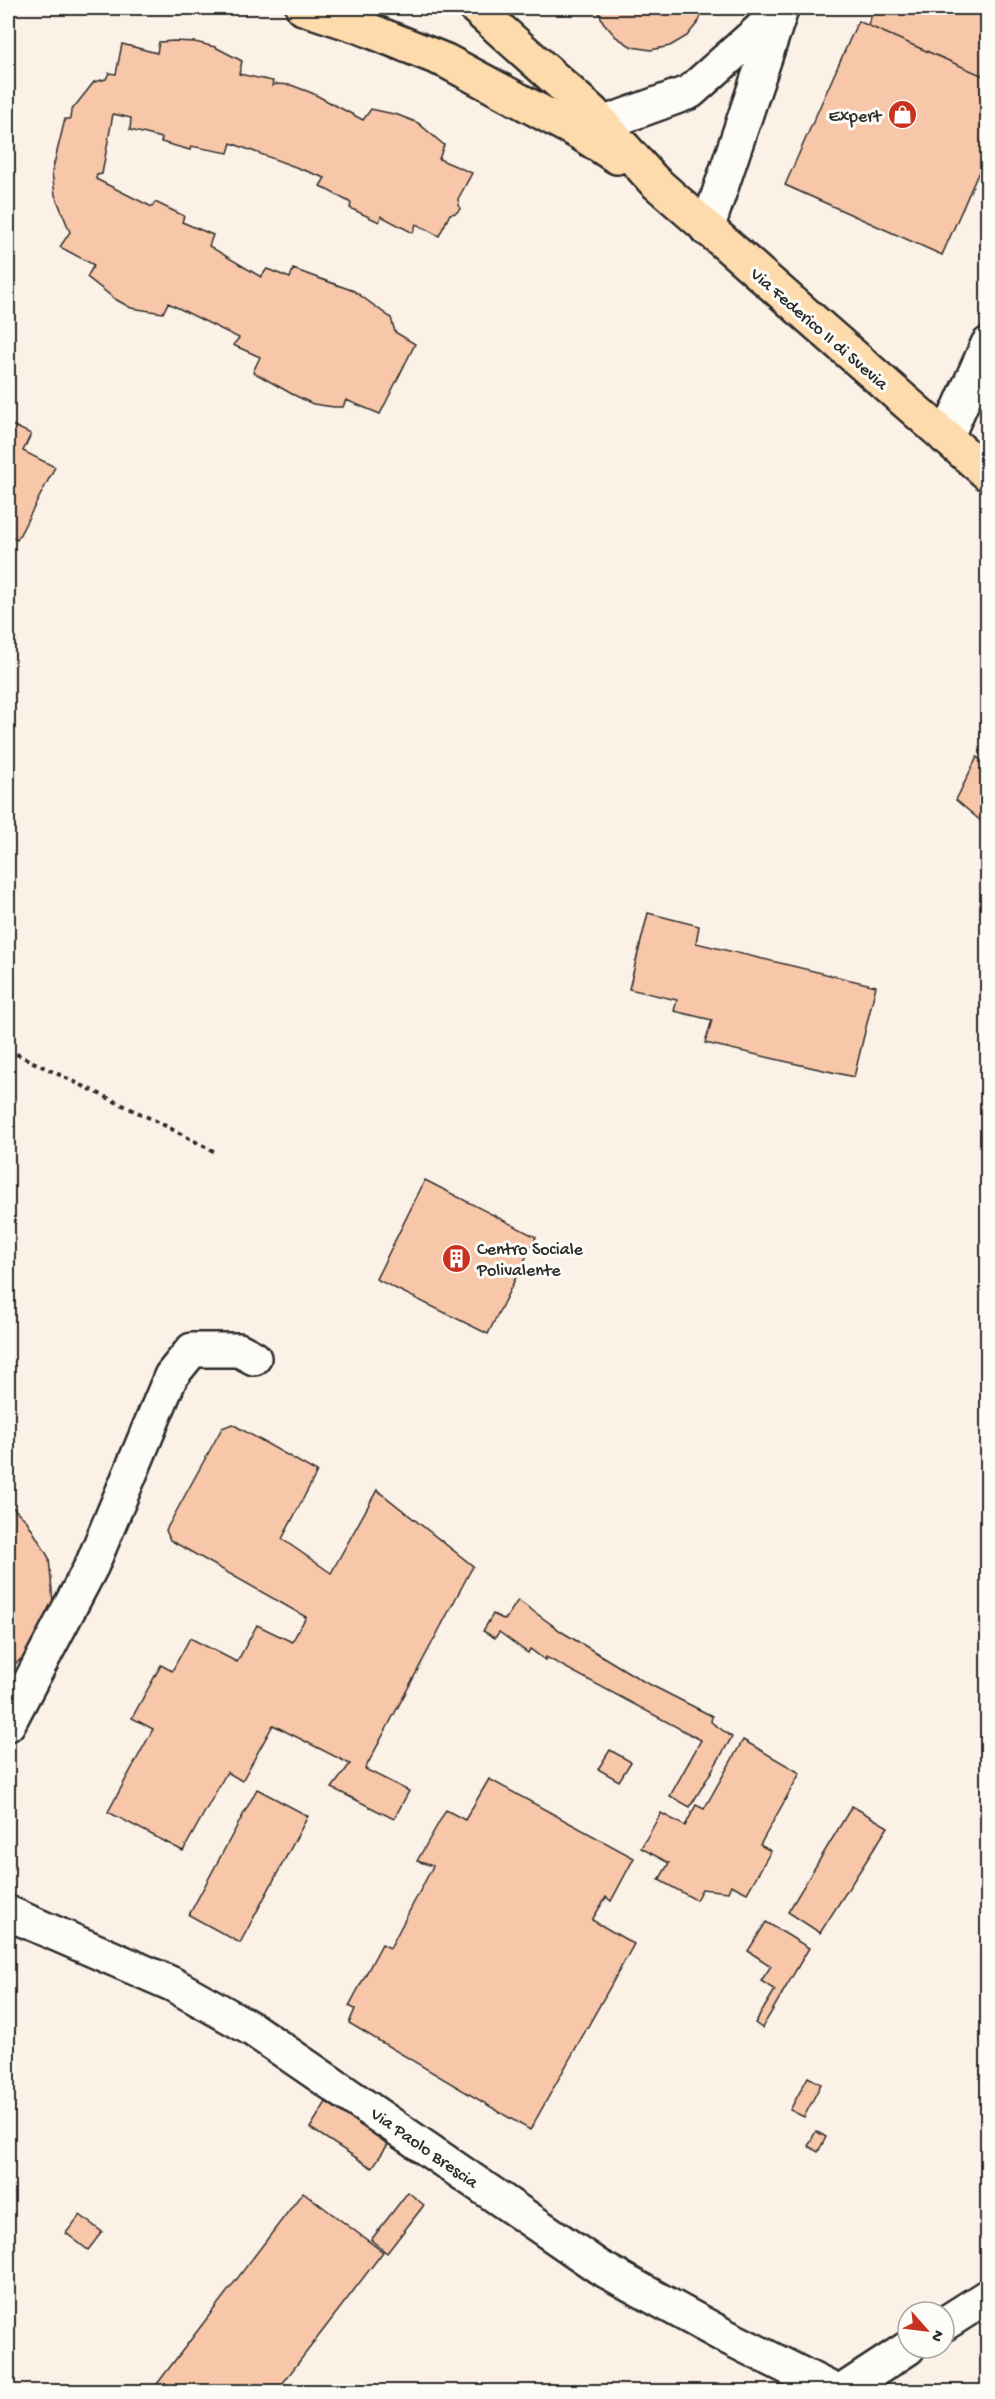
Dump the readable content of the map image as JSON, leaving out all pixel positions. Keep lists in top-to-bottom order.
{
  "streets": {
    "main road": ["Via Federico II di Svevia"],
    "street": ["Via Paolo Brescia"]
  },
  "places": {
    "shop": ["Expert"],
    "building": ["Centro Sociale Polivalente"]
  },
  "north": "bottom right"
}
